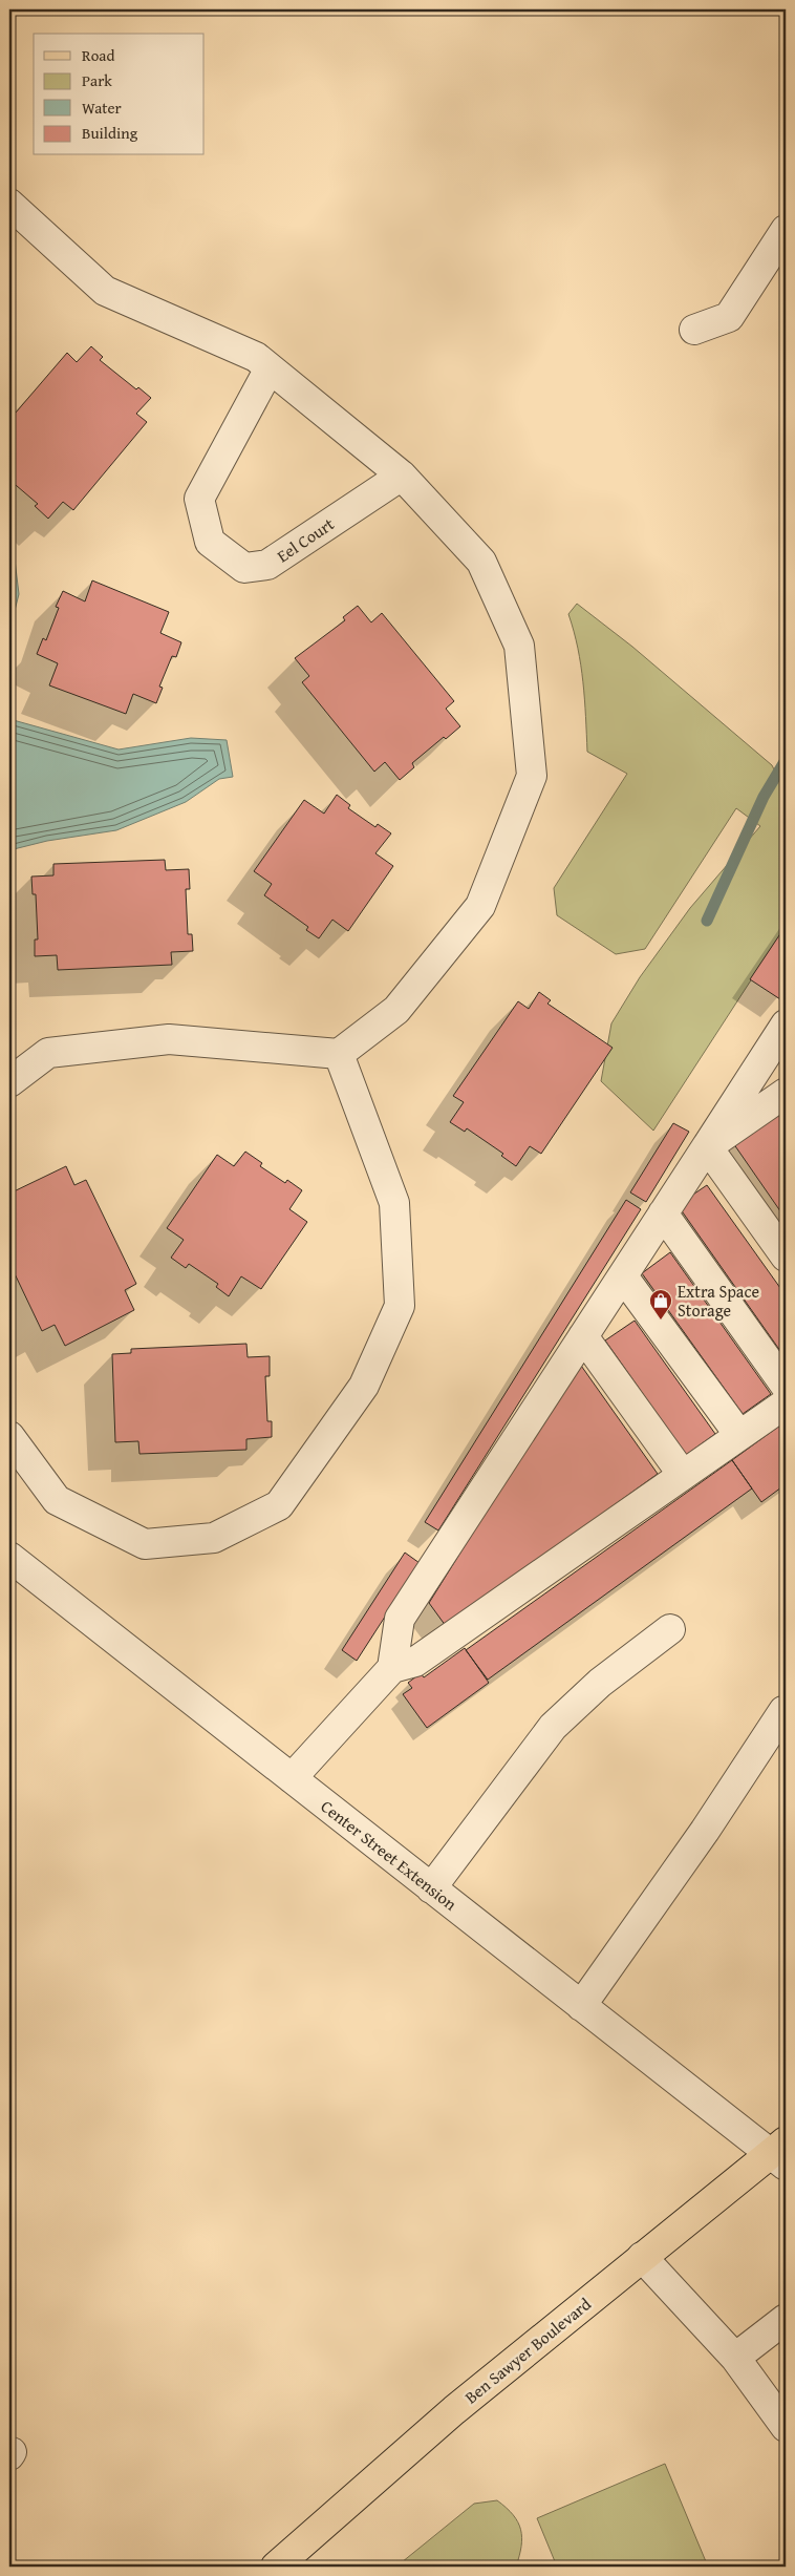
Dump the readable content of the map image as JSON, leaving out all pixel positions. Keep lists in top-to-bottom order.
{
  "streets": {
    "main road": ["Ben Sawyer Boulevard"],
    "street": ["Eel Court", "Center Street Extension"]
  },
  "crossings": [
    ["Center Street Extension", "Ben Sawyer Boulevard"]
  ],
  "places": {
    "shop": ["Extra Space Storage"]
  },
  "legend": [
    "Road",
    "Park",
    "Water",
    "Building"
  ]
}
